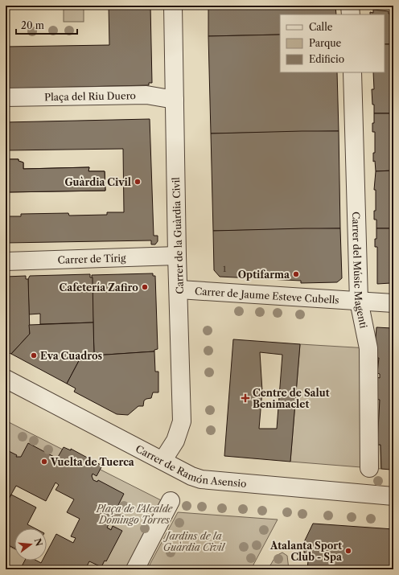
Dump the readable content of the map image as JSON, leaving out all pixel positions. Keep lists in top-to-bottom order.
{
  "streets": {
    "street": [
      "Plaça del Riu Duero",
      "Carrer de la Guàrdia Civil",
      "Carrer de Tírig",
      "Carrer del Músic Magenti",
      "Carrer de Jaume Esteve Cubells",
      "Carrer de Ramón Asensio"
    ]
  },
  "crossings": [
    ["Plaça del Riu Duero", "Carrer de la Guàrdia Civil"],
    ["Carrer de la Guàrdia Civil", "Carrer de Tírig"],
    ["Carrer de la Guàrdia Civil", "Carrer de Jaume Esteve Cubells"],
    ["Carrer de la Guàrdia Civil", "Carrer de Ramón Asensio"],
    ["Carrer del Músic Magenti", "Carrer de Jaume Esteve Cubells"]
  ],
  "parks": ["Plaça de l'Alcalde Domingo Torres", "Jardins de la Guàrdia Civil"],
  "places": {
    "other": [
      "Guàrdia Civil",
      "Optifarma",
      "Cafetería Zafiro",
      "Eva Cuadros",
      "Vuelta de Tuerca",
      "Atalanta Sport Club - Spa"
    ],
    "health": ["Centre de Salut Benimaclet"]
  },
  "house_numbers": ["1"],
  "legend": ["Calle", "Parque", "Edificio"],
  "scale_bar": "20 m",
  "north": "right"
}
